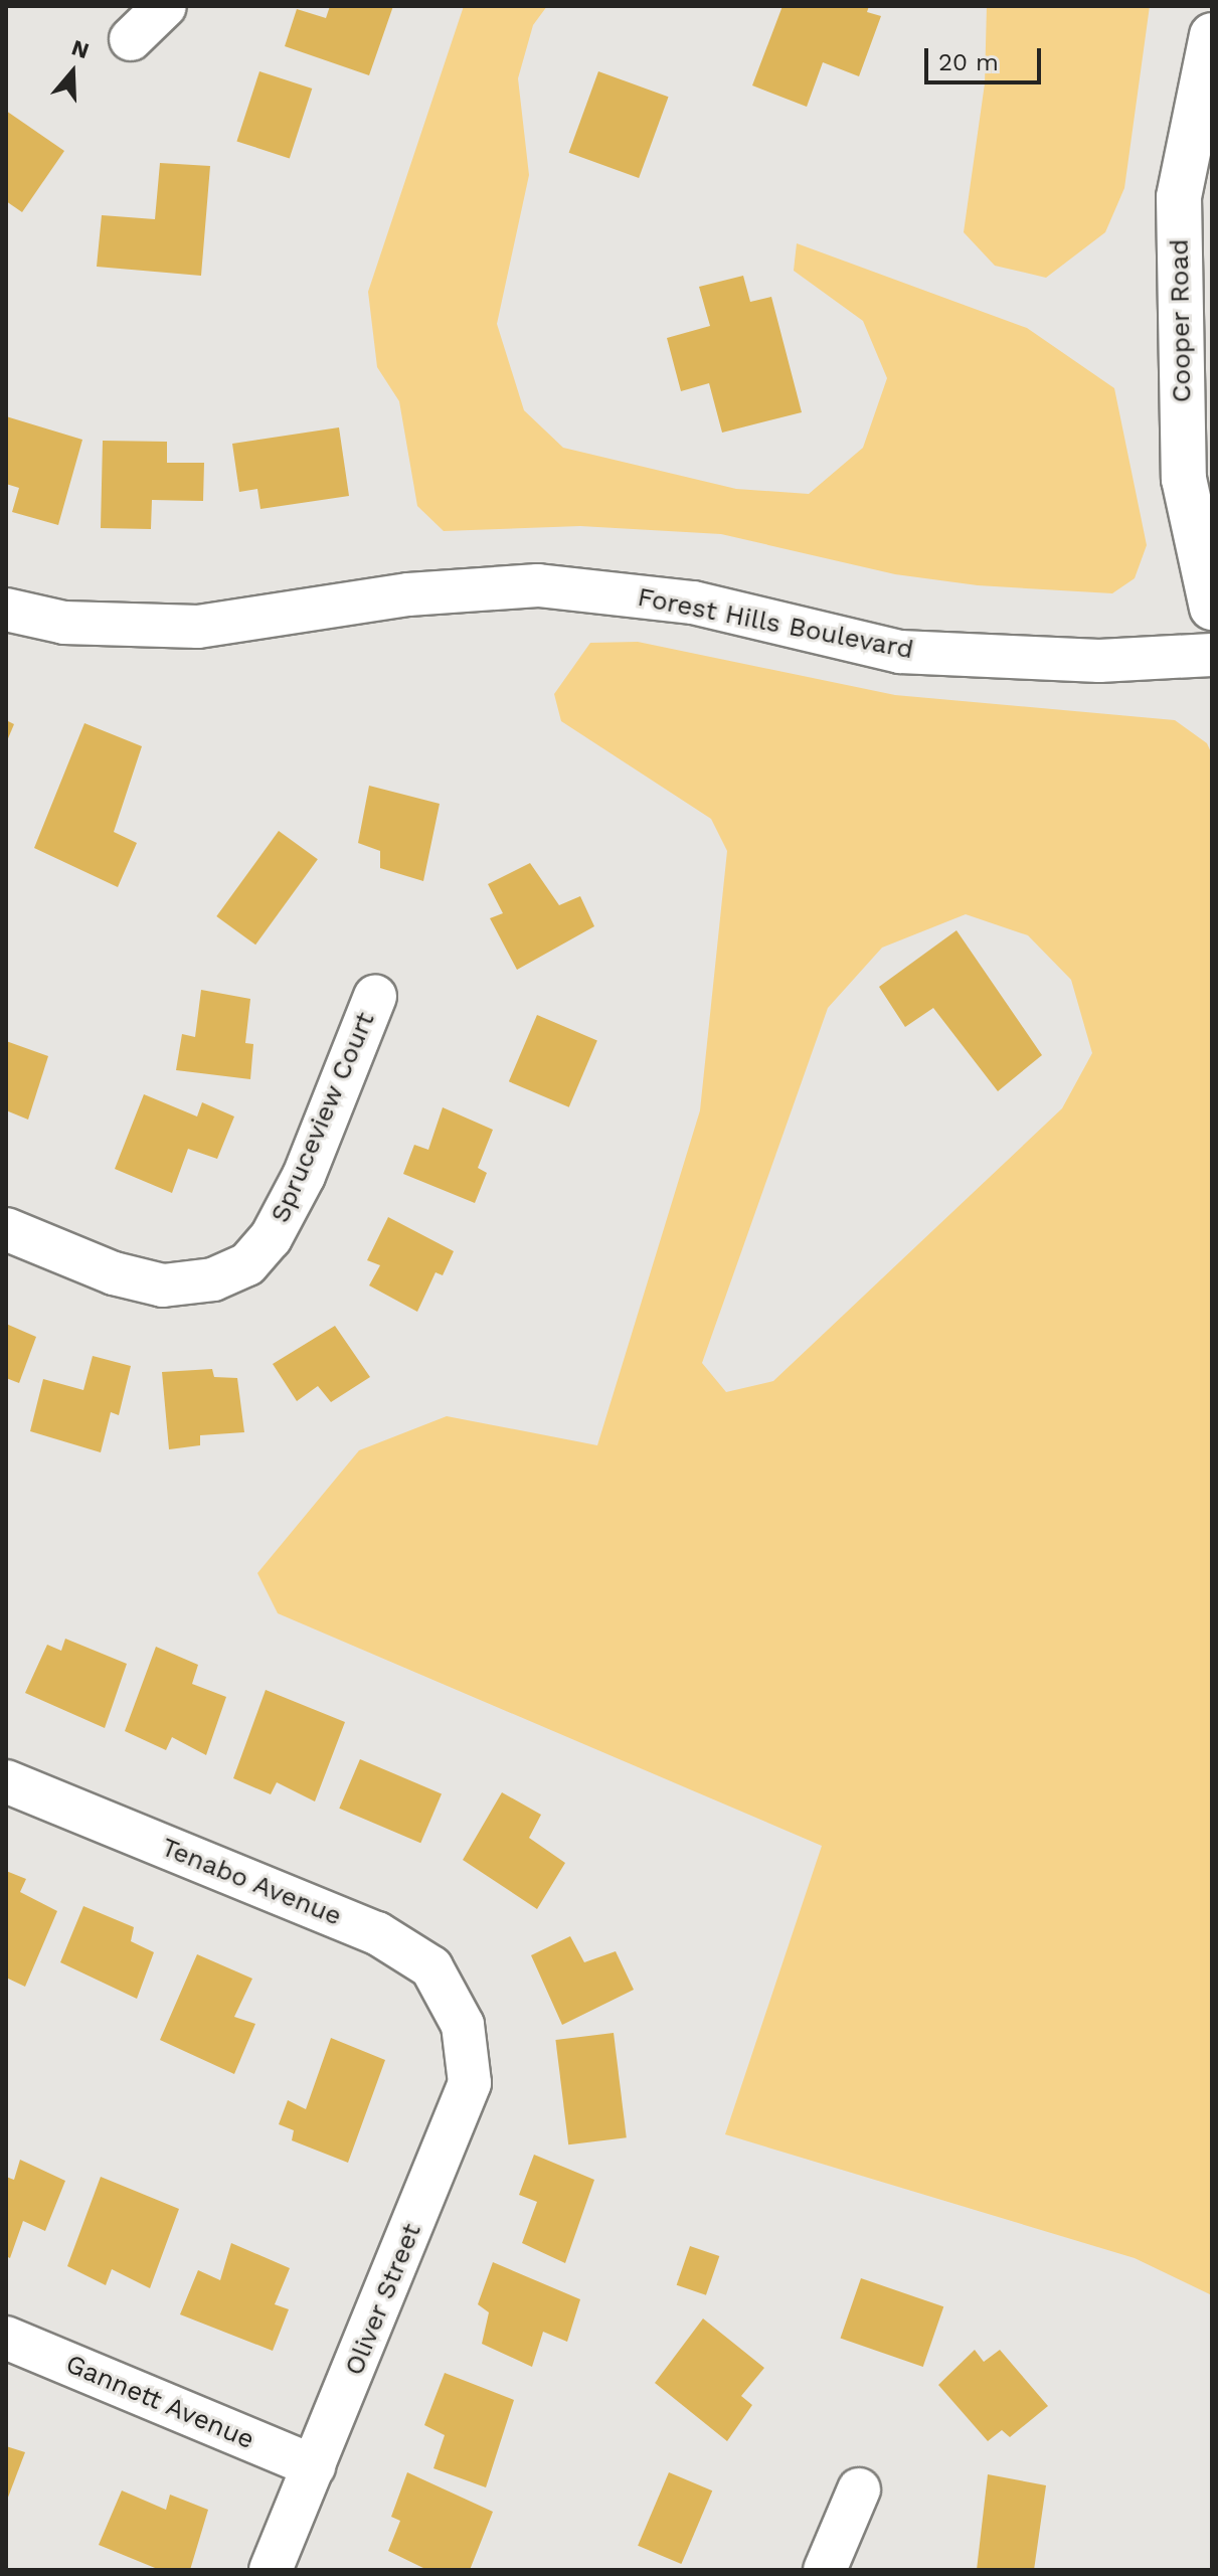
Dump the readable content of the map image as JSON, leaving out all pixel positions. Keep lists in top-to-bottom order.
{
  "streets": {
    "street": [
      "Cooper Road",
      "Forest Hills Boulevard",
      "Spruceview Court",
      "Tenabo Avenue",
      "Oliver Street",
      "Gannett Avenue"
    ]
  },
  "crossings": [
    ["Tenabo Avenue", "Oliver Street"],
    ["Oliver Street", "Gannett Avenue"]
  ],
  "scale_bar": "20 m",
  "north": "top"
}
